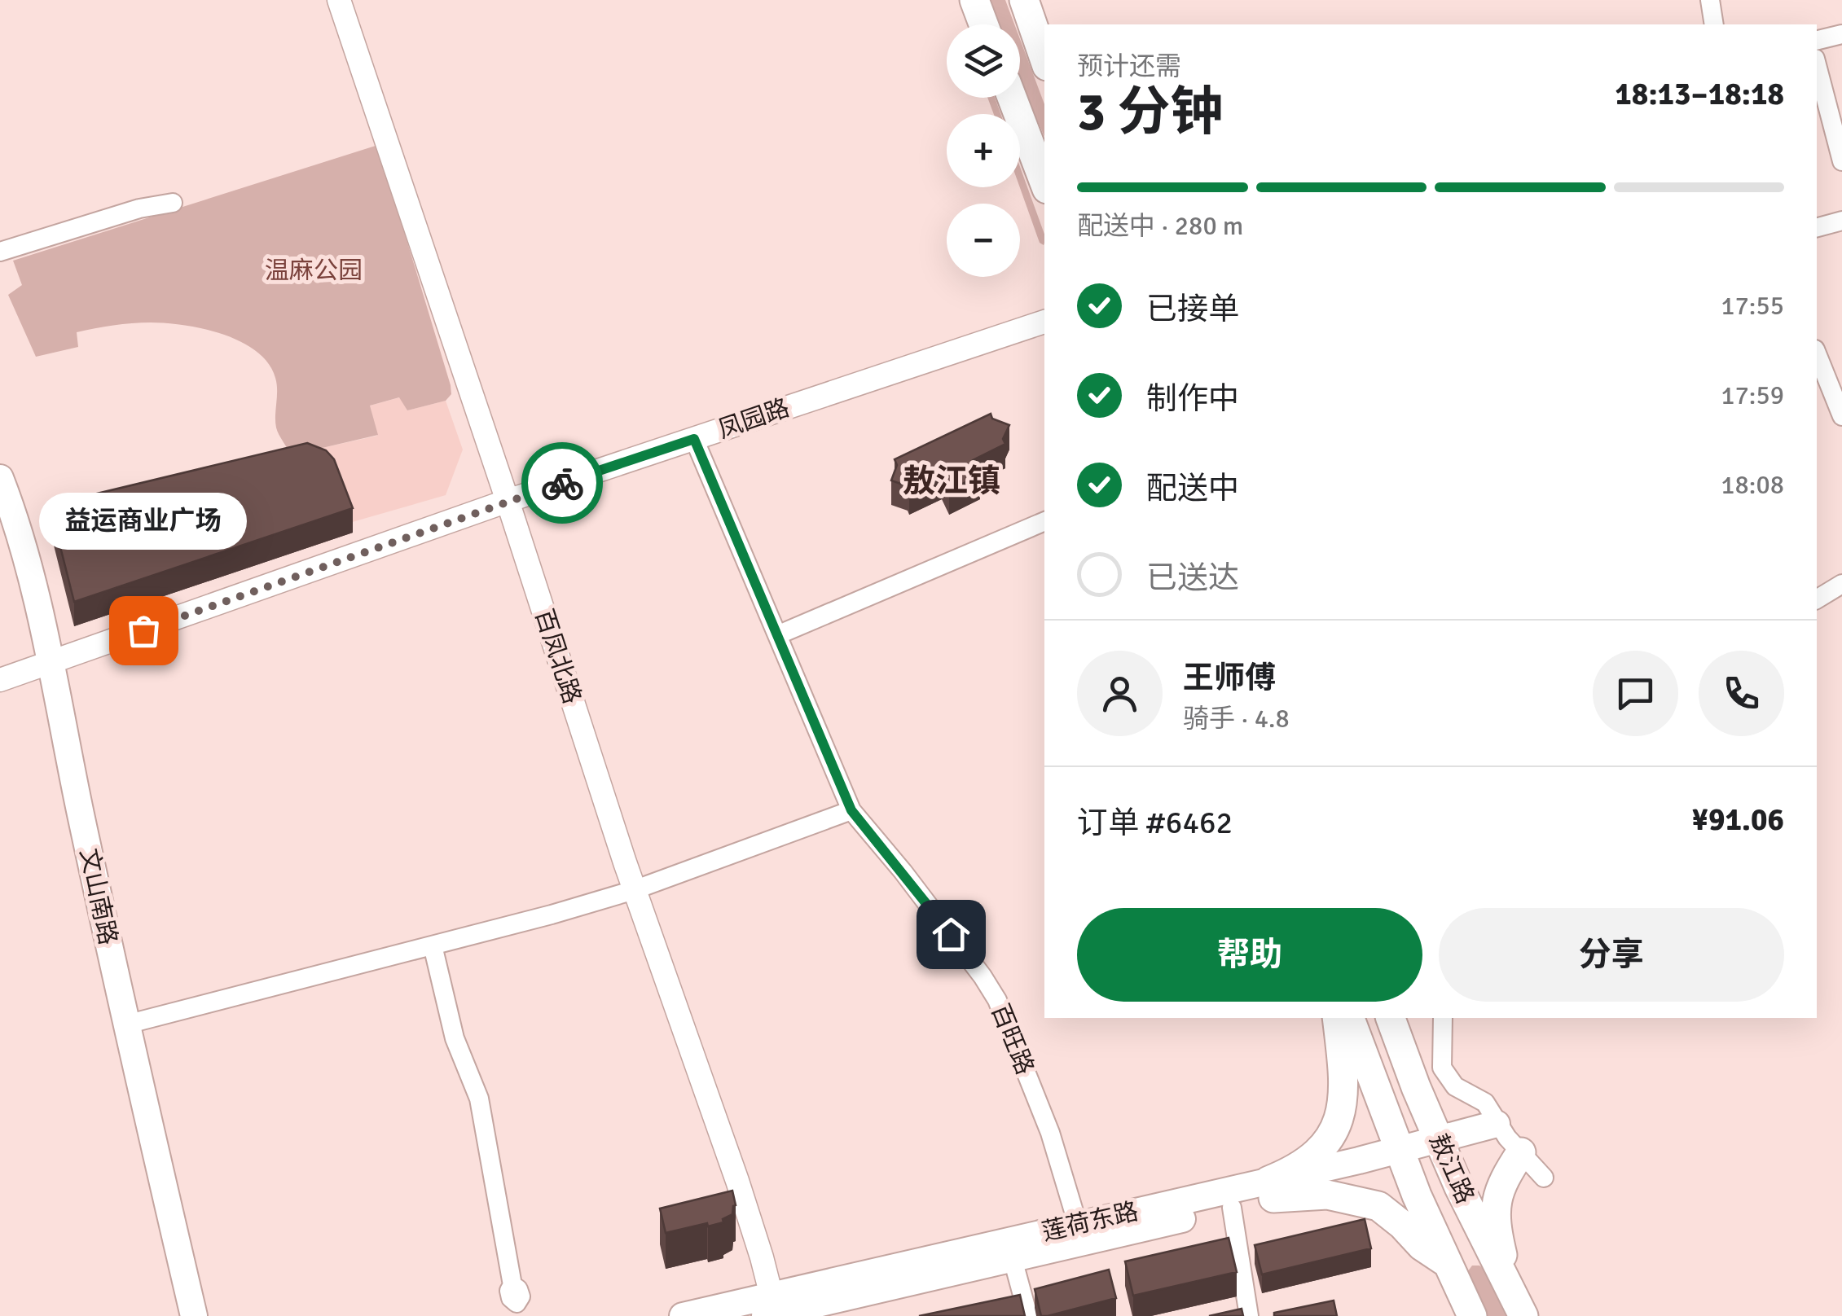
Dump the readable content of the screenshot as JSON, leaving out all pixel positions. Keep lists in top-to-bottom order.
{
  "streets": {
    "main road": ["文山南路", "敖江路", "莲荷东路"],
    "street": ["凤园路", "百凤北路", "百旺路"]
  },
  "crossings": [
    ["凤园路", "百凤北路"],
    ["凤园路", "文山南路"],
    ["凤园路", "百旺路"],
    ["百凤北路", "莲荷东路"],
    ["百旺路", "莲荷东路"],
    ["敖江路", "莲荷东路"]
  ],
  "districts": ["敖江镇"],
  "parks": ["温麻公园"],
  "places": ["益运商业广场"],
  "page": {
    "map_buttons": ["+", "−"],
    "heading": ["3 分钟", "预计还需", "18:13–18:18"],
    "panel": [
      "王师傅",
      "骑手 · 4.8",
      "订单 #6462",
      "¥91.06"
    ],
    "bar": "配送中 · 280 m",
    "list": [
      ["已接单", "17:55"],
      ["制作中", "17:59"],
      ["配送中", "18:08"],
      "已送达"
    ],
    "bubble": "益运商业广场",
    "buttons": ["帮助", "分享"]
  }
}
